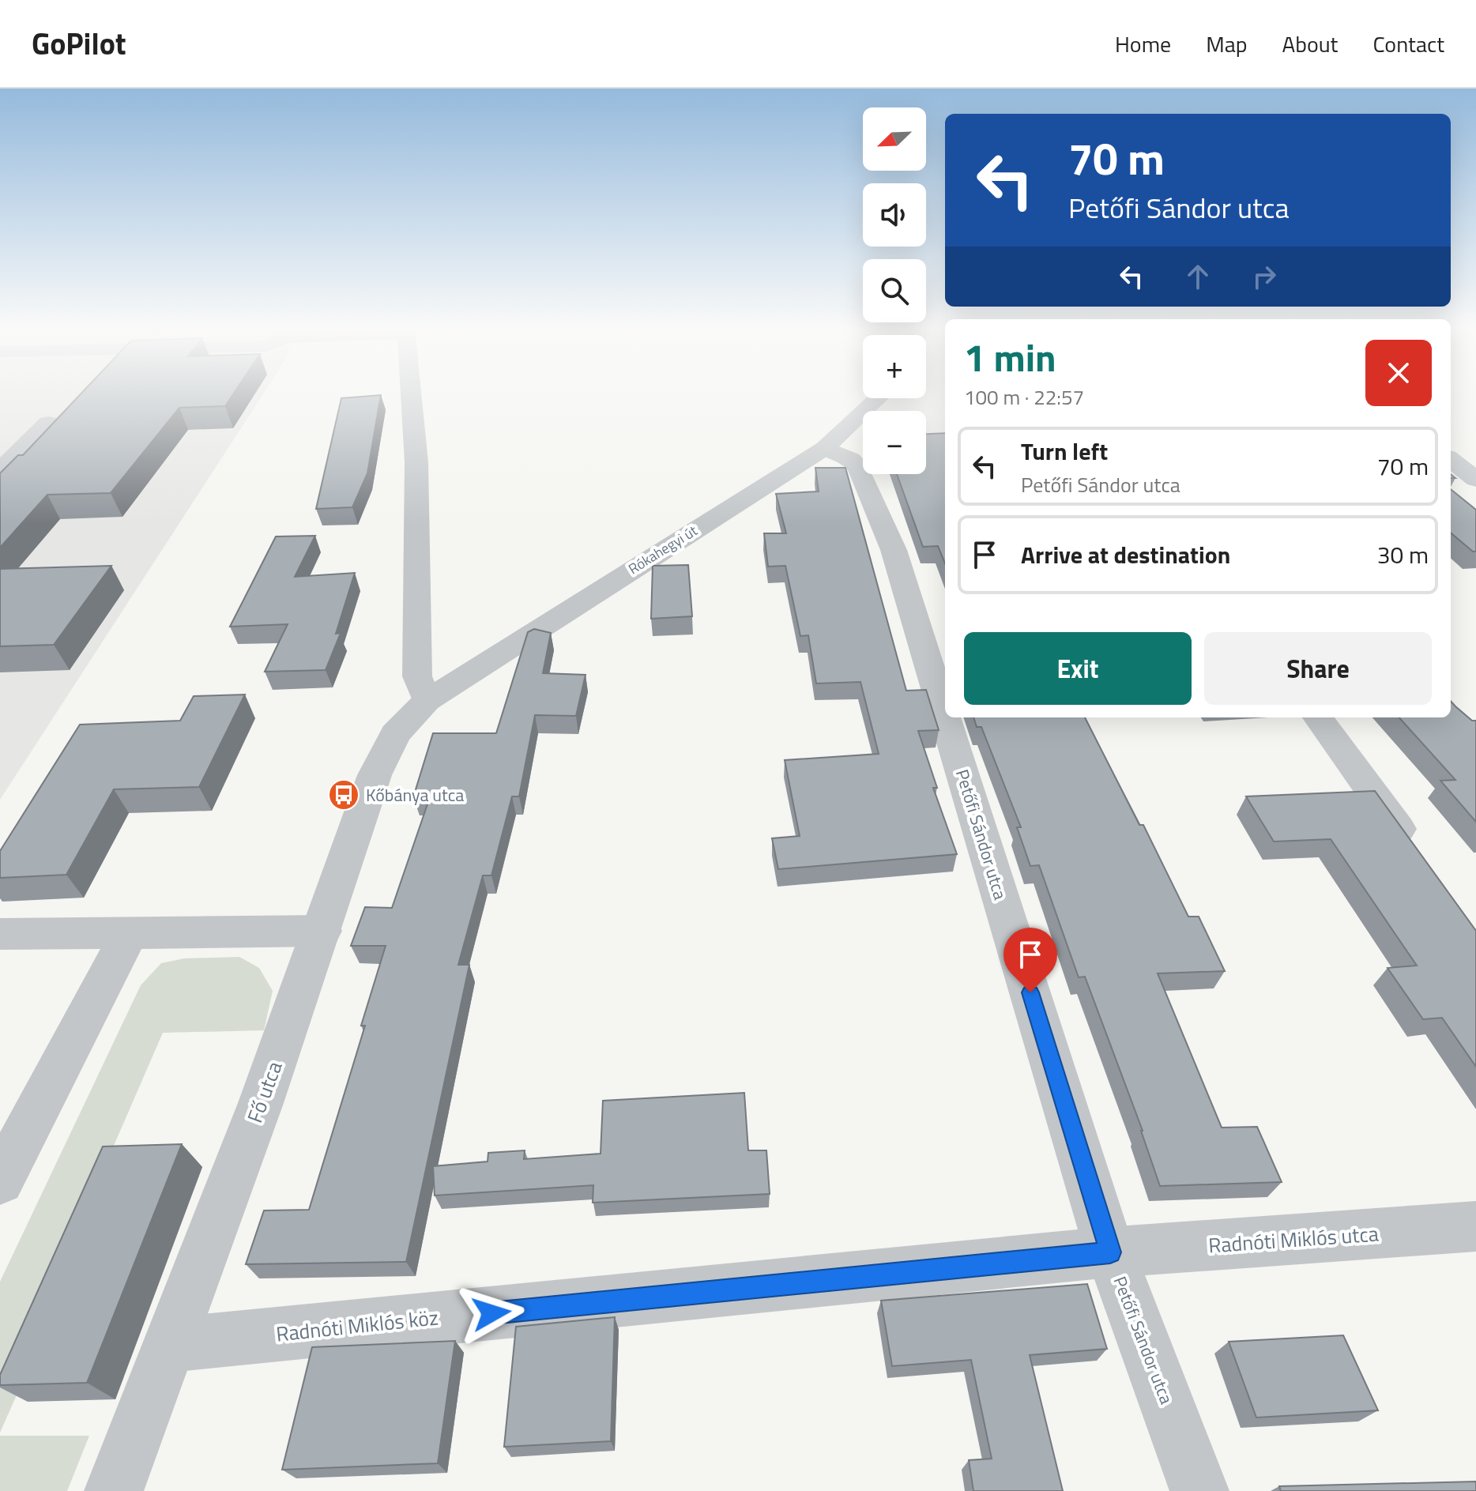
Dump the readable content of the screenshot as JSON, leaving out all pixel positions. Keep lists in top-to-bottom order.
{
  "streets": {
    "street": [
      "Rókahegyi út",
      "Petőfi Sándor utca",
      "Fő utca",
      "Radnóti Miklós utca",
      "Radnóti Miklós köz"
    ]
  },
  "crossings": [
    ["Rókahegyi út", "Petőfi Sándor utca"],
    ["Rókahegyi út", "Fő utca"],
    ["Petőfi Sándor utca", "Radnóti Miklós utca"],
    ["Petőfi Sándor utca", "Radnóti Miklós köz"],
    ["Fő utca", "Radnóti Miklós köz"],
    ["Radnóti Miklós utca", "Radnóti Miklós köz"]
  ],
  "places": {
    "bus stop": ["Kőbánya utca"]
  },
  "north": "bottom left",
  "page": {
    "header": "GoPilot",
    "nav": [
      "Home",
      "Map",
      "About",
      "Contact"
    ],
    "map_buttons": ["+", "−"],
    "turn": ["70 m", "Petőfi Sándor utca"],
    "heading": ["1 min", "100 m · 22:57"],
    "list": [
      {
        "name": "Turn left",
        "note": "Petőfi Sándor utca",
        "value": "70 m"
      },
      {
        "name": "Arrive at destination",
        "value": "30 m"
      }
    ],
    "buttons": ["Exit", "Share"]
  }
}
